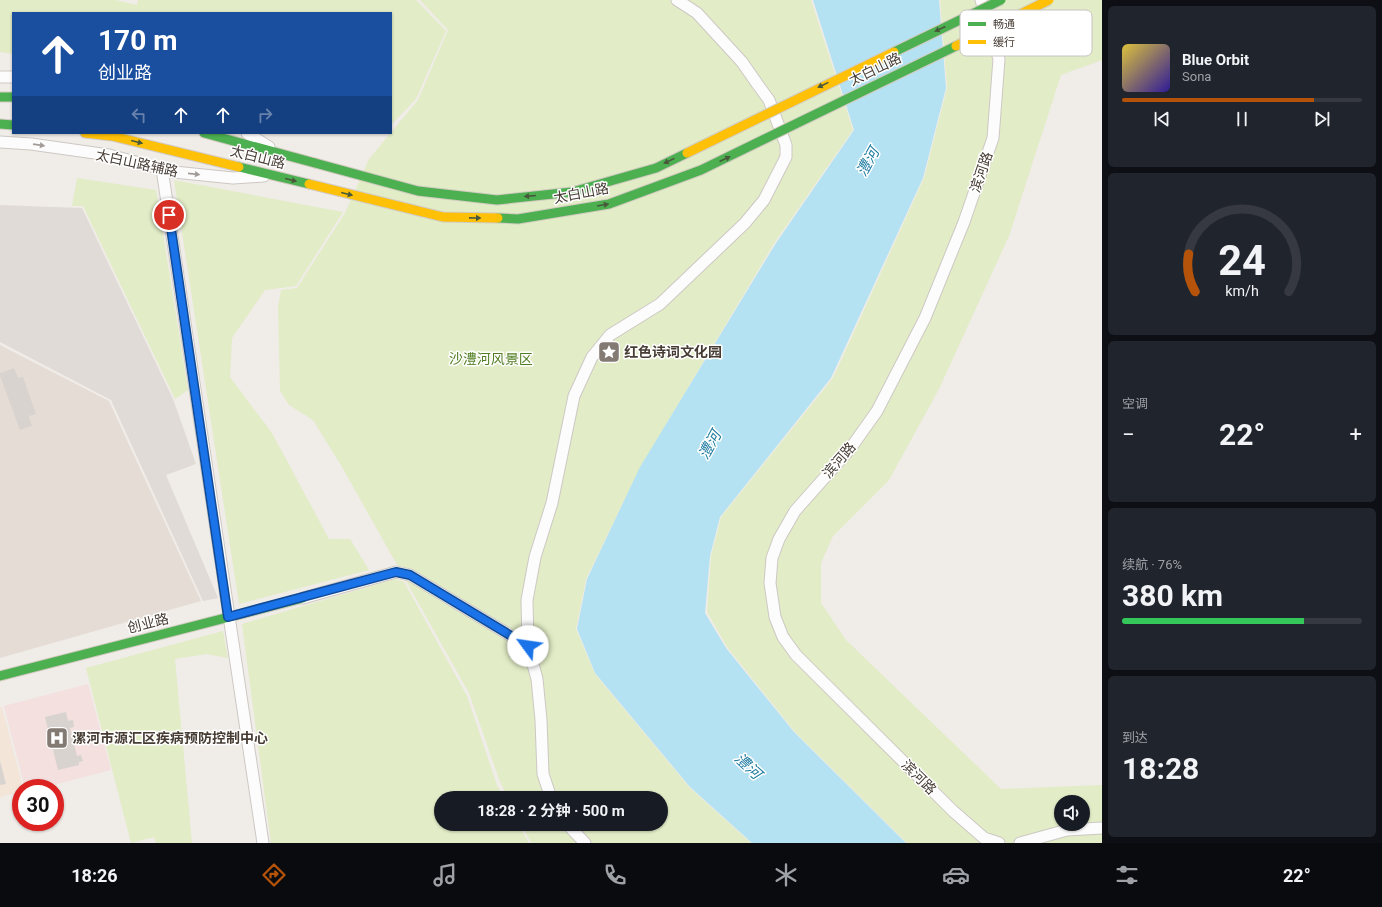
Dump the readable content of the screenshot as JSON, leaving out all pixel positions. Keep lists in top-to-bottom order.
{
  "streets": {
    "main road": ["太白山路", "创业路"],
    "street": ["太白山路辅路", "滨河路"]
  },
  "crossings": [
    ["太白山路", "太白山路辅路"]
  ],
  "one_way": ["太白山路辅路"],
  "water": ["澧河"],
  "parks": ["沙澧河风景区"],
  "places": {
    "place": ["红色诗词文化园"],
    "hospital": ["漯河市源汇区疾病预防控制中心"]
  },
  "legend": ["畅通", "缓行"],
  "page": {
    "turn": ["170 m", "创业路"],
    "song": ["Blue Orbit", "Sona"],
    "tile": [
      "空调",
      ["续航 · 76%", "380 km"],
      ["到达", "18:28"]
    ],
    "heat": ["−", "22°", "+"],
    "limit": "30",
    "trip": "18:28 · 2 分钟 · 500 m",
    "tabs": ["18:26", "22°"],
    "gauge": ["24", "km/h"]
  }
}
